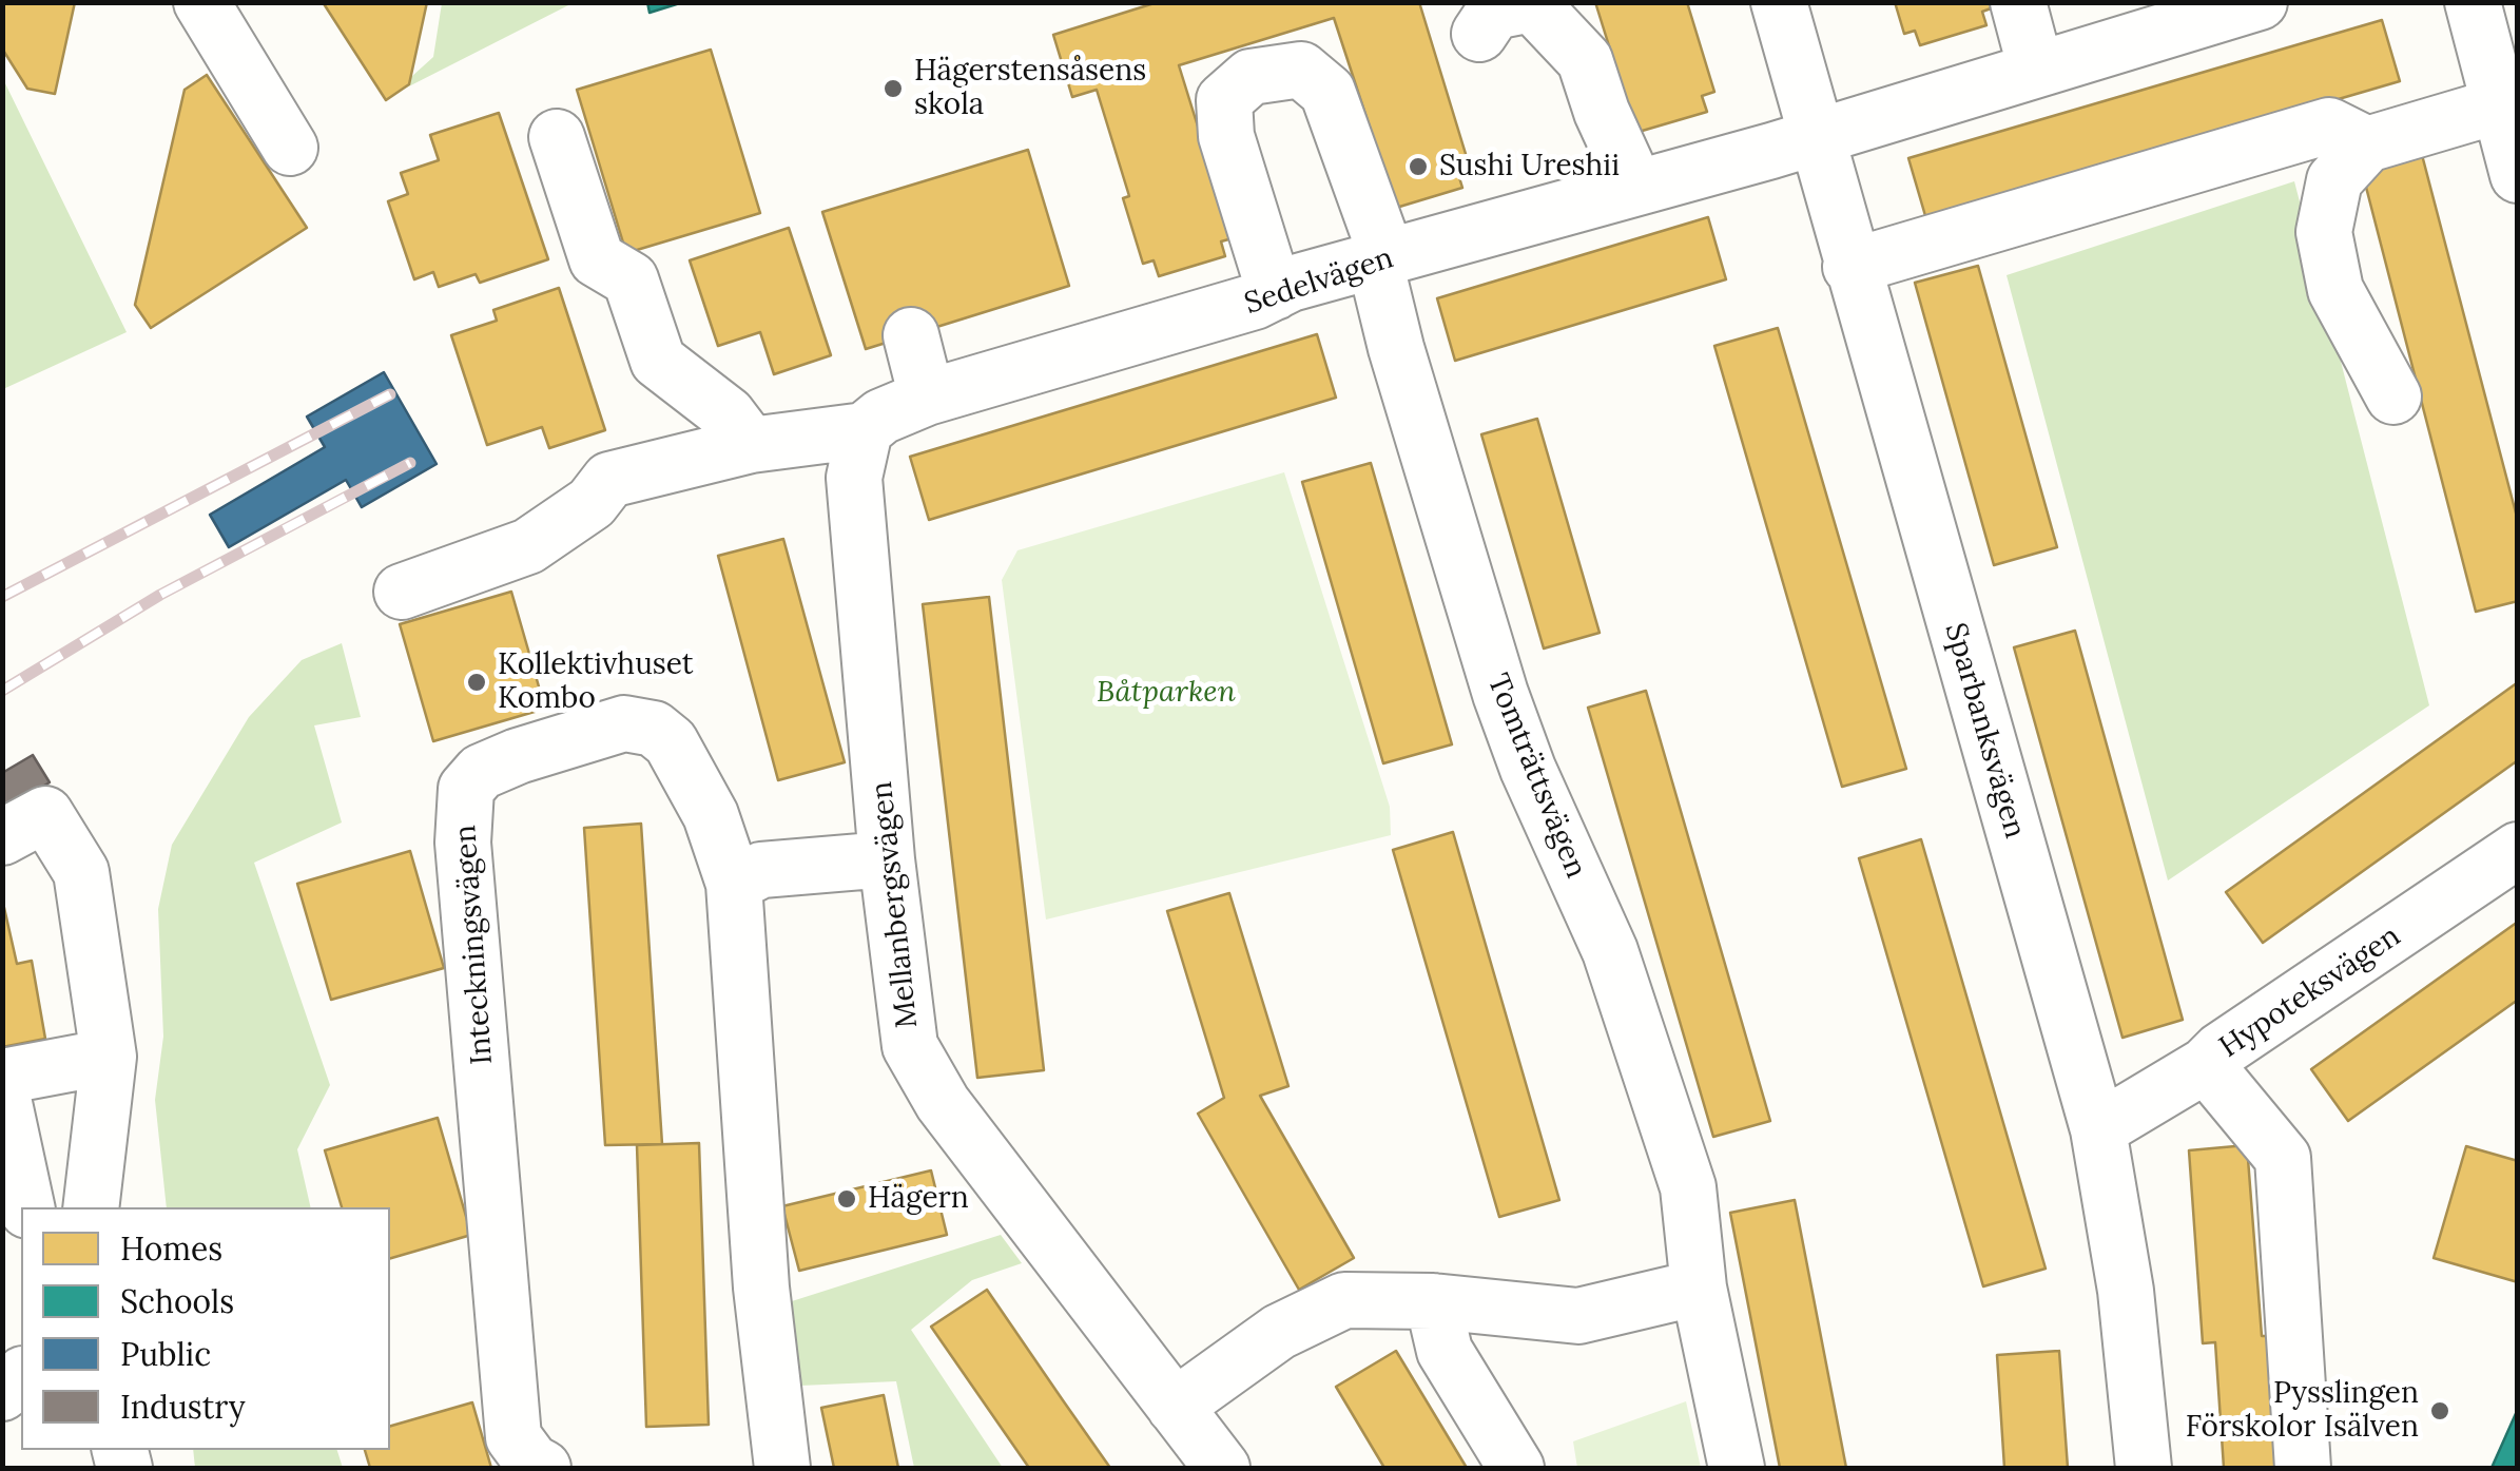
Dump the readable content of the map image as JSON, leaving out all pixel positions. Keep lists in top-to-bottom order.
{
  "streets": {
    "street": [
      "Sedelvägen",
      "Sparbanksvägen",
      "Tomträttsvägen",
      "Mellanbergsvägen",
      "Inteckningsvägen",
      "Hypoteksvägen"
    ]
  },
  "crossings": [
    ["Sedelvägen", "Sparbanksvägen"],
    ["Sedelvägen", "Tomträttsvägen"],
    ["Sedelvägen", "Mellanbergsvägen"],
    ["Sparbanksvägen", "Hypoteksvägen"]
  ],
  "parks": ["Båtparken"],
  "places": [
    "Hägerstensåsens skola",
    "Sushi Ureshii",
    "Kollektivhuset Kombo",
    "Hägern",
    "Pysslingen Förskolor Isälven"
  ],
  "legend": [
    "Homes",
    "Schools",
    "Public",
    "Industry"
  ]
}
